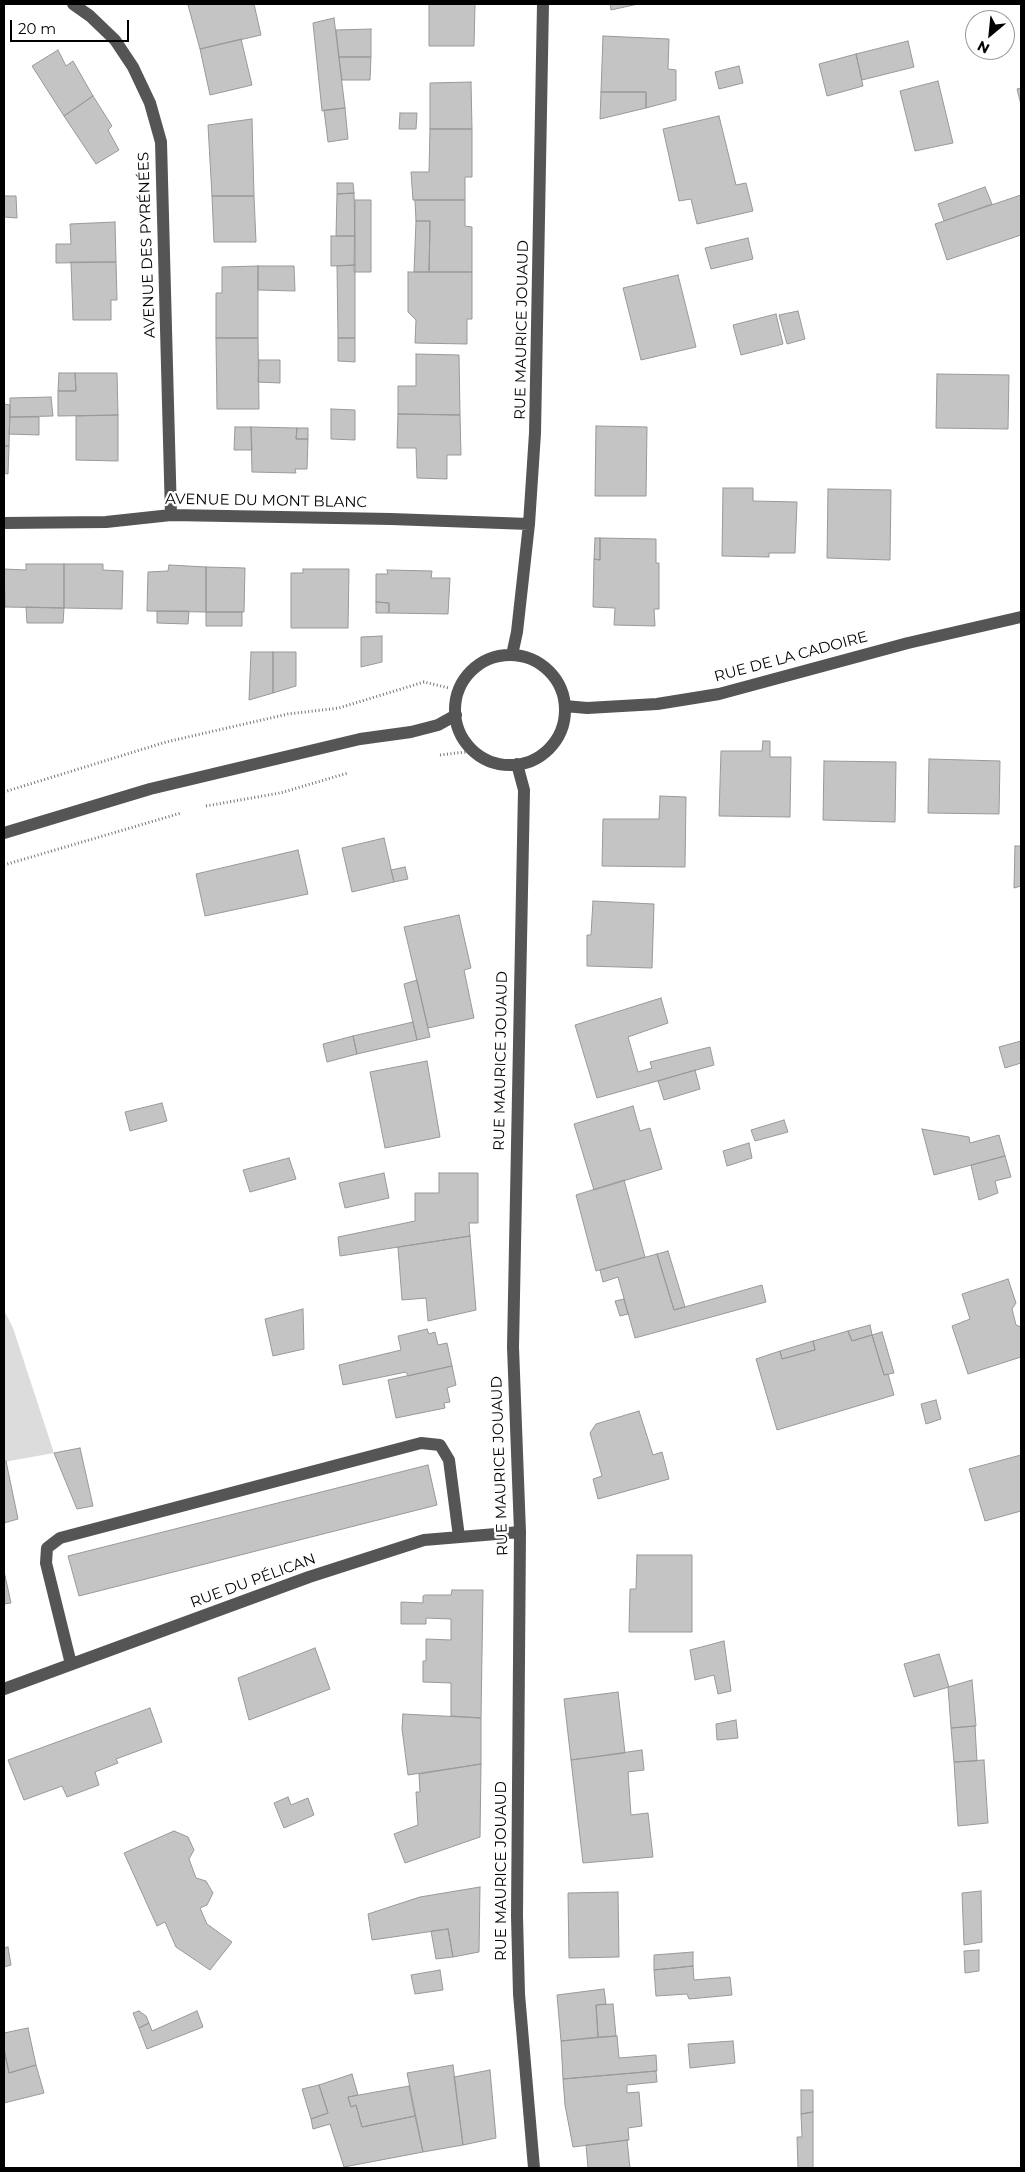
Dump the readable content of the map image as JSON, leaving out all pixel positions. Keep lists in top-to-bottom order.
{
  "streets": {
    "street": [
      "AVENUE DES PYRÉNÉES",
      "RUE MAURICE JOUAUD",
      "AVENUE DU MONT BLANC",
      "RUE DE LA CADOIRE",
      "RUE DU PÉLICAN"
    ]
  },
  "crossings": [
    ["AVENUE DES PYRÉNÉES", "AVENUE DU MONT BLANC"],
    ["RUE MAURICE JOUAUD", "AVENUE DU MONT BLANC"],
    ["RUE MAURICE JOUAUD", "RUE DE LA CADOIRE"],
    ["RUE MAURICE JOUAUD", "RUE DU PÉLICAN"]
  ],
  "scale_bar": "20 m",
  "north": "bottom left"
}
